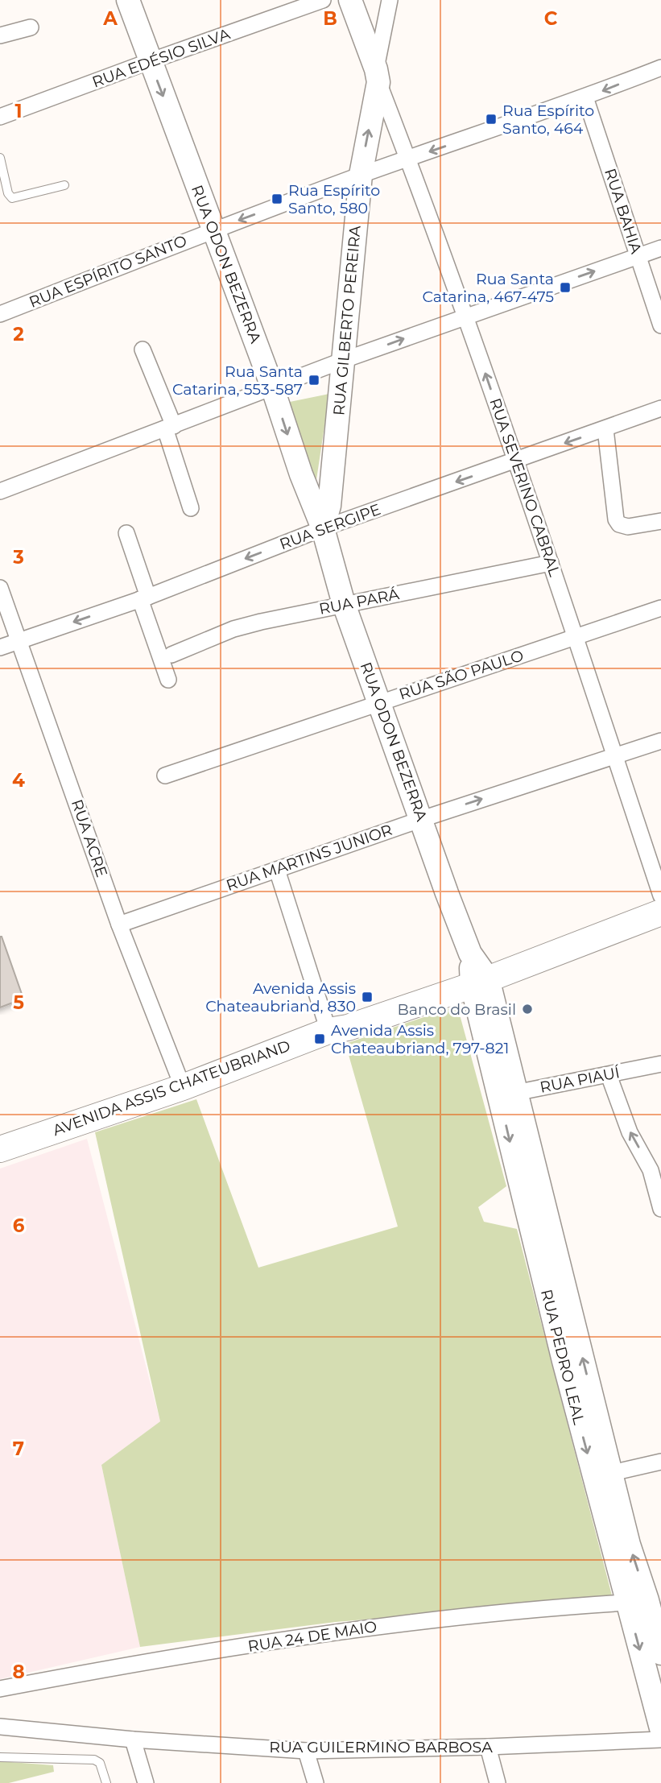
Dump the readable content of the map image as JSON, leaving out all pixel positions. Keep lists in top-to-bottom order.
{
  "streets": {
    "main road": [
      "RUA ODON BEZERRA",
      "RUA GILBERTO PEREIRA",
      "AVENIDA ASSIS CHATEUBRIAND",
      "RUA PEDRO LEAL"
    ],
    "street": [
      "RUA EDÉSIO SILVA",
      "RUA BAHIA",
      "RUA ESPÍRITO SANTO",
      "RUA SEVERINO CABRAL",
      "RUA SERGIPE",
      "RUA PARÁ",
      "RUA SÃO PAULO",
      "RUA ACRE",
      "RUA MARTINS JUNIOR",
      "RUA PIAUÍ",
      "RUA 24 DE MAIO",
      "RUA GUILERMINO BARBOSA"
    ]
  },
  "crossings": [
    ["RUA EDÉSIO SILVA", "RUA ODON BEZERRA"],
    ["RUA BAHIA", "RUA ESPÍRITO SANTO"],
    ["RUA ODON BEZERRA", "RUA ESPÍRITO SANTO"],
    ["RUA ODON BEZERRA", "RUA GILBERTO PEREIRA"],
    ["RUA ODON BEZERRA", "RUA SERGIPE"],
    ["RUA ODON BEZERRA", "RUA PARÁ"],
    ["RUA ODON BEZERRA", "RUA SÃO PAULO"],
    ["RUA ODON BEZERRA", "RUA MARTINS JUNIOR"],
    ["RUA ODON BEZERRA", "AVENIDA ASSIS CHATEUBRIAND"],
    ["RUA ODON BEZERRA", "RUA PEDRO LEAL"],
    ["RUA ESPÍRITO SANTO", "RUA GILBERTO PEREIRA"],
    ["RUA ESPÍRITO SANTO", "RUA SEVERINO CABRAL"],
    ["RUA GILBERTO PEREIRA", "RUA SEVERINO CABRAL"],
    ["RUA GILBERTO PEREIRA", "RUA SERGIPE"],
    ["RUA SEVERINO CABRAL", "RUA SERGIPE"],
    ["RUA SEVERINO CABRAL", "RUA PARÁ"],
    ["RUA SEVERINO CABRAL", "RUA SÃO PAULO"],
    ["RUA SEVERINO CABRAL", "RUA MARTINS JUNIOR"],
    ["RUA SERGIPE", "RUA ACRE"],
    ["RUA ACRE", "RUA MARTINS JUNIOR"],
    ["RUA ACRE", "AVENIDA ASSIS CHATEUBRIAND"],
    ["RUA PIAUÍ", "RUA PEDRO LEAL"],
    ["AVENIDA ASSIS CHATEUBRIAND", "RUA PEDRO LEAL"],
    ["RUA PEDRO LEAL", "RUA 24 DE MAIO"]
  ],
  "one_way": ["RUA ESPÍRITO SANTO", "RUA SERGIPE", "RUA MARTINS JUNIOR"],
  "places": {
    "transit": [
      "Rua Espírito Santo, 464",
      "Rua Espírito Santo, 580",
      "Rua Santa Catarina, 467-475",
      "Rua Santa Catarina, 553-587",
      "Avenida Assis Chateaubriand, 830",
      "Avenida Assis Chateaubriand, 797-821"
    ],
    "other": ["Banco do Brasil"]
  },
  "grid": {
    "columns": ["A", "B", "C"],
    "rows": [
      "1",
      "2",
      "3",
      "4",
      "5",
      "6",
      "7",
      "8"
    ]
  }
}
